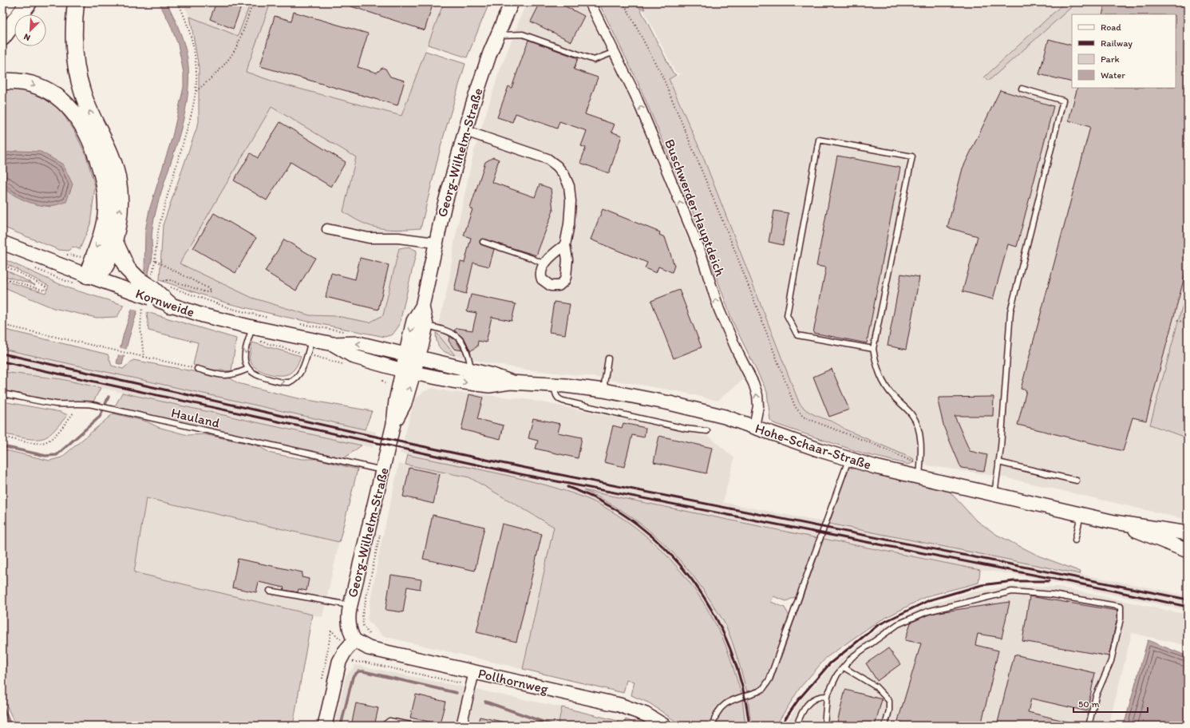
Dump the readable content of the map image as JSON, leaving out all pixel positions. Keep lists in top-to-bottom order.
{
  "streets": {
    "main road": [
      "Georg-Wilhelm-Straße",
      "Kornweide",
      "Hohe-Schaar-Straße",
      "Pollhornweg"
    ],
    "street": ["Buschwerder Hauptdeich"],
    "lane": ["Hauland"]
  },
  "crossings": [
    ["Georg-Wilhelm-Straße", "Kornweide"],
    ["Georg-Wilhelm-Straße", "Hauland"],
    ["Georg-Wilhelm-Straße", "Hohe-Schaar-Straße"],
    ["Georg-Wilhelm-Straße", "Pollhornweg"],
    ["Buschwerder Hauptdeich", "Hohe-Schaar-Straße"],
    ["Kornweide", "Hohe-Schaar-Straße"]
  ],
  "one_way": ["Buschwerder Hauptdeich"],
  "legend": [
    "Road",
    "Railway",
    "Park",
    "Water"
  ],
  "scale_bar": "50 m",
  "north": "bottom left"
}
